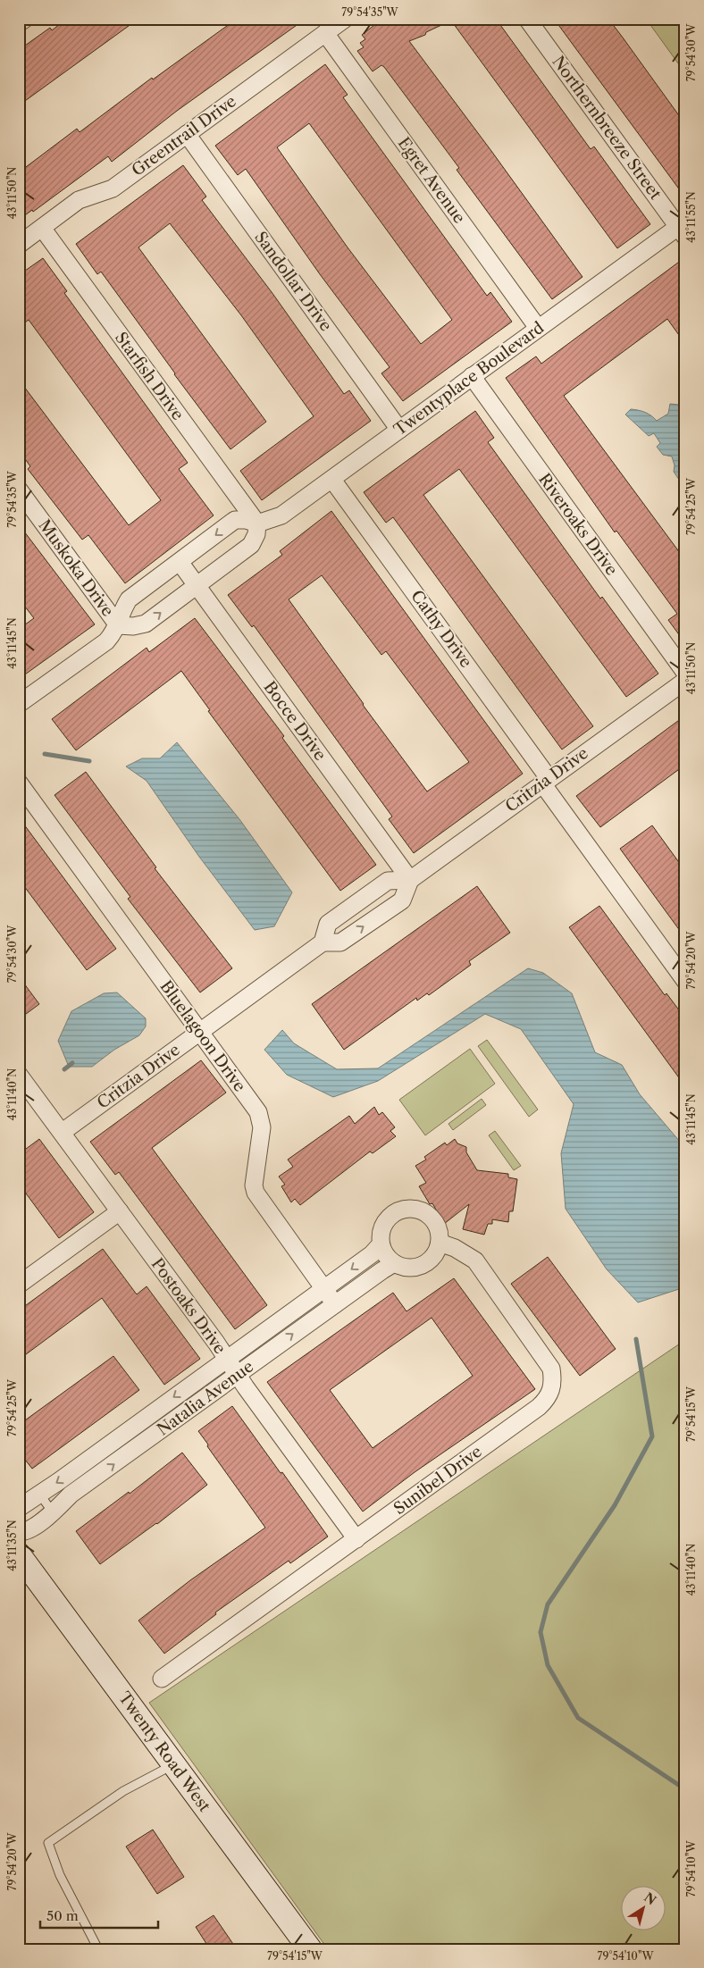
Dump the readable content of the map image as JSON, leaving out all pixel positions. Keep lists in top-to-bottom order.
{
  "streets": {
    "street": [
      "Northernbreeze Street",
      "Greentrail Drive",
      "Egret Avenue",
      "Sandollar Drive",
      "Starfish Drive",
      "Twentyplace Boulevard",
      "Riveroaks Drive",
      "Muskoka Drive",
      "Cathy Drive",
      "Bocce Drive",
      "Critzia Drive",
      "Bluelagoon Drive",
      "Postoaks Drive",
      "Natalia Avenue",
      "Sunibel Drive",
      "Twenty Road West"
    ]
  },
  "crossings": [
    ["Northernbreeze Street", "Twentyplace Boulevard"],
    ["Greentrail Drive", "Egret Avenue"],
    ["Greentrail Drive", "Sandollar Drive"],
    ["Greentrail Drive", "Starfish Drive"],
    ["Egret Avenue", "Twentyplace Boulevard"],
    ["Sandollar Drive", "Twentyplace Boulevard"],
    ["Starfish Drive", "Twentyplace Boulevard"],
    ["Twentyplace Boulevard", "Riveroaks Drive"],
    ["Twentyplace Boulevard", "Muskoka Drive"],
    ["Twentyplace Boulevard", "Cathy Drive"],
    ["Twentyplace Boulevard", "Bocce Drive"],
    ["Cathy Drive", "Critzia Drive"],
    ["Bocce Drive", "Critzia Drive"],
    ["Critzia Drive", "Bluelagoon Drive"],
    ["Critzia Drive", "Postoaks Drive"],
    ["Bluelagoon Drive", "Natalia Avenue"],
    ["Postoaks Drive", "Natalia Avenue"],
    ["Postoaks Drive", "Sunibel Drive"],
    ["Natalia Avenue", "Sunibel Drive"]
  ],
  "scale_bar": "50 m",
  "north": "top right",
  "coordinates": [
    "79°54'35\"W",
    "79°54'30\"W",
    "43°11'50\"N",
    "43°11'55\"N",
    "79°54'25\"W",
    "43°11'45\"N",
    "79°54'20\"W",
    "43°11'40\"N",
    "79°54'15\"W",
    "43°11'35\"N",
    "79°54'10\"W"
  ]
}
